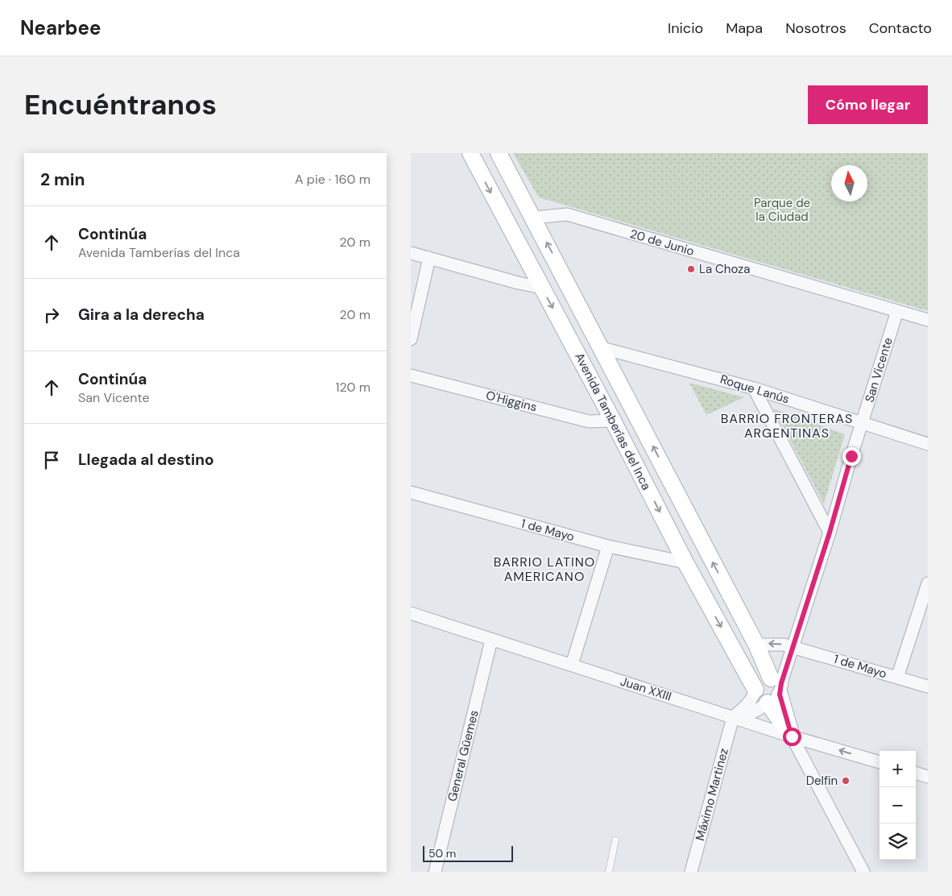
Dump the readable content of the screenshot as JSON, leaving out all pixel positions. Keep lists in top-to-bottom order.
{
  "streets": {
    "street": [
      "20 de Junio",
      "San Vicente",
      "Roque Lanús",
      "O'Higgins",
      "Avenida Tamberías del Inca",
      "1 de Mayo",
      "Juan XXIII",
      "General Güemes",
      "Máximo Martinez"
    ]
  },
  "crossings": [
    ["20 de Junio", "San Vicente"],
    ["20 de Junio", "Avenida Tamberías del Inca"],
    ["San Vicente", "Roque Lanús"],
    ["San Vicente", "Avenida Tamberías del Inca"],
    ["San Vicente", "1 de Mayo"],
    ["Roque Lanús", "Avenida Tamberías del Inca"],
    ["O'Higgins", "Avenida Tamberías del Inca"],
    ["Avenida Tamberías del Inca", "1 de Mayo"],
    ["Avenida Tamberías del Inca", "Juan XXIII"],
    ["Juan XXIII", "General Güemes"],
    ["Juan XXIII", "Máximo Martinez"]
  ],
  "districts": ["BARRIO FRONTERAS ARGENTINAS", "BARRIO LATINO AMERICANO"],
  "parks": ["Parque de la Ciudad"],
  "places": ["La Choza", "Delfín"],
  "scale_bar": "50 m",
  "north": "top",
  "page": {
    "header": "Nearbee",
    "nav": [
      "Inicio",
      "Mapa",
      "Nosotros",
      "Contacto"
    ],
    "buttons": "Cómo llegar",
    "title": "Encuéntranos",
    "heading": ["2 min", "A pie · 160 m"],
    "list": [
      ["Continúa", "Avenida Tamberías del Inca", "20 m"],
      ["Gira a la derecha", "20 m"],
      ["Continúa", "San Vicente", "120 m"],
      "Llegada al destino"
    ],
    "map_buttons": ["+", "−"],
    "scale": "50 m"
  }
}
